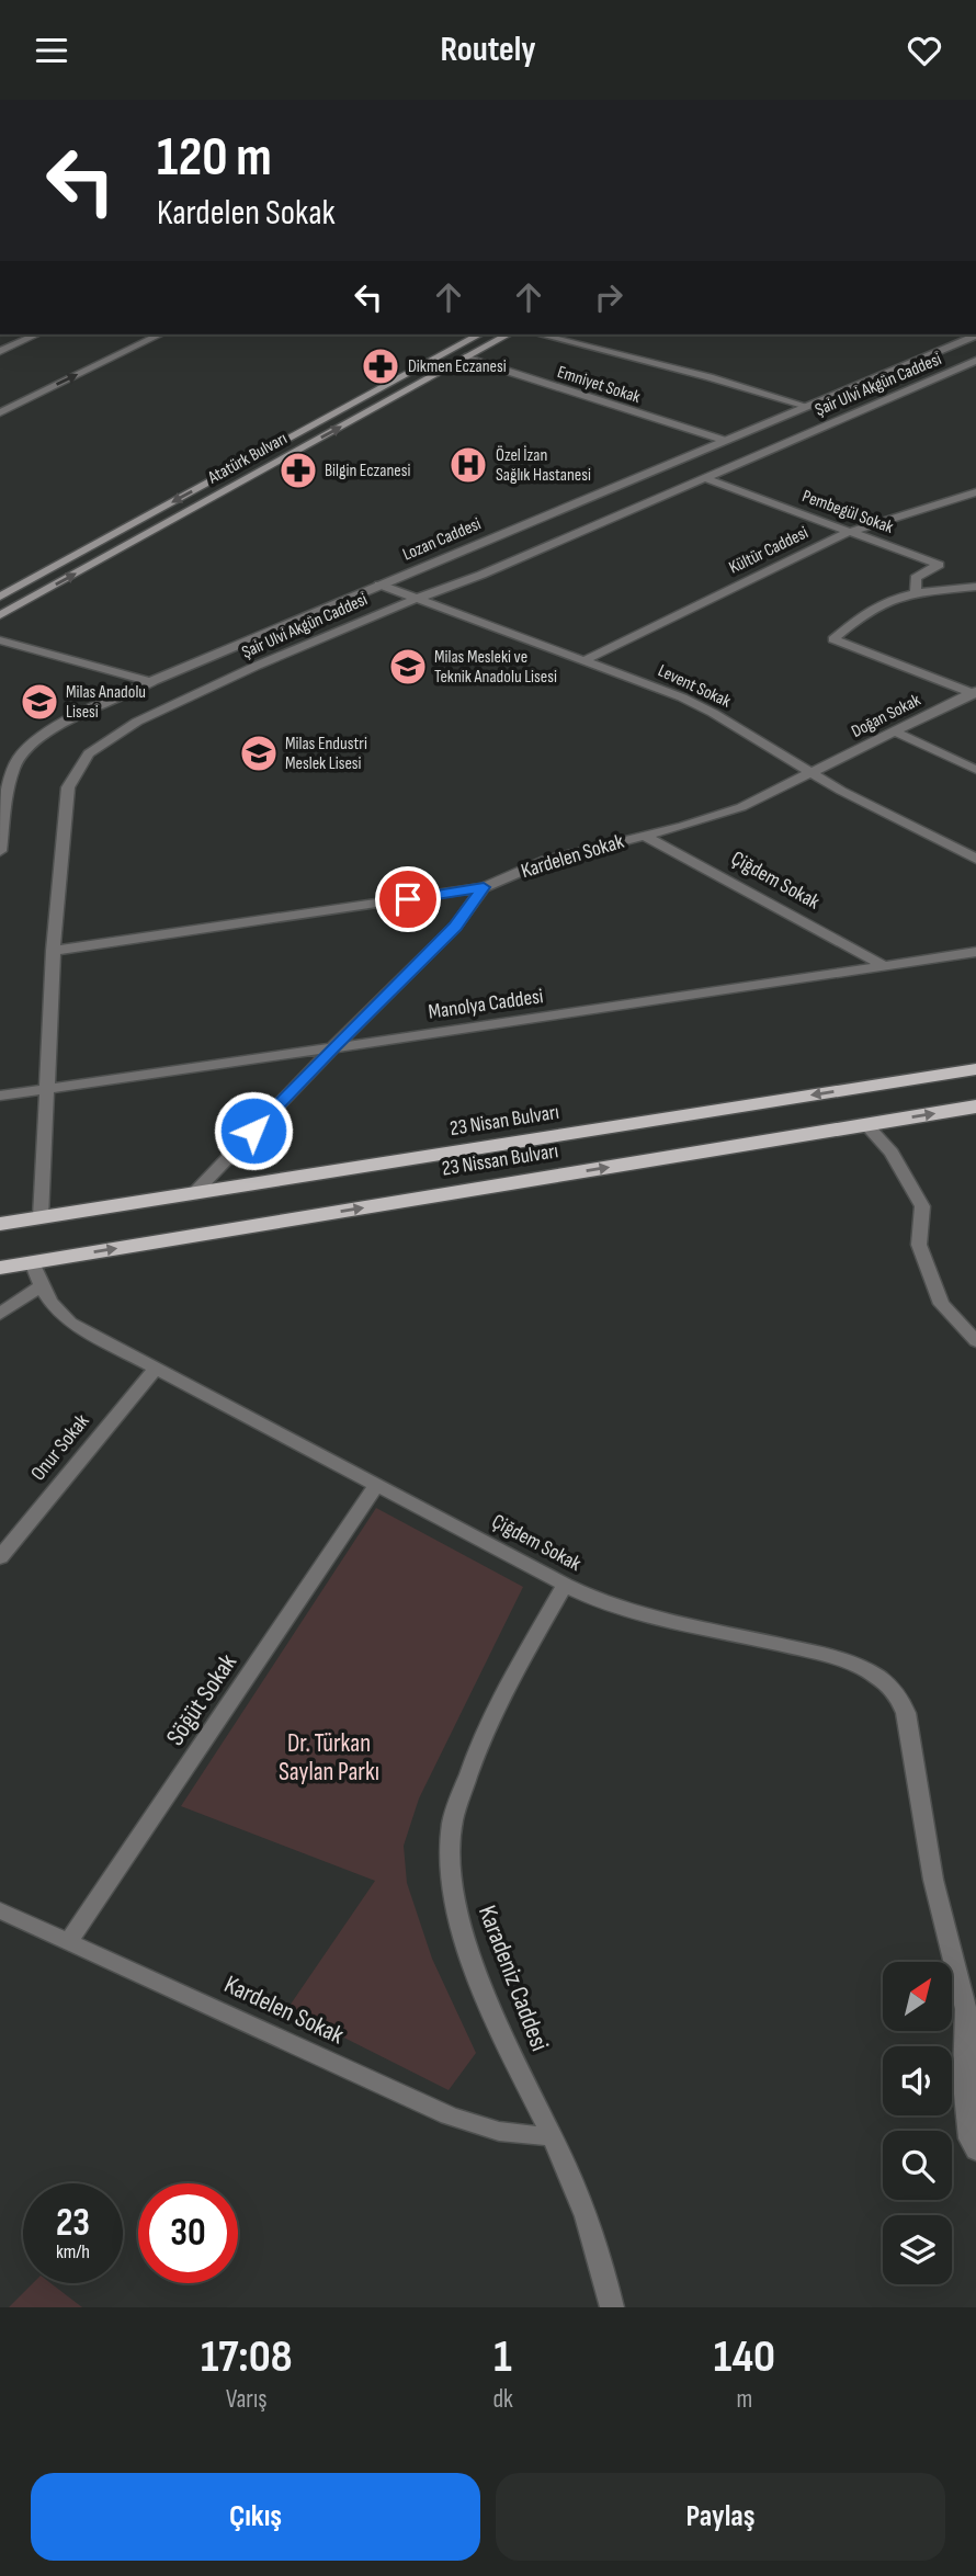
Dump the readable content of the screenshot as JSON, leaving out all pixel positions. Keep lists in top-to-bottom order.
{
  "streets": {
    "highway": ["23 Nisan Bulvarı", "23 Nissan Bulvarı"],
    "main road": ["Atatürk Bulvarı"],
    "street": [
      "Emniyet Sokak",
      "Şair Ulvi Akgün Caddesi",
      "Pembegül Sokak",
      "Lozan Caddesi",
      "Kültür Caddesi",
      "Levent Sokak",
      "Doğan Sokak",
      "Kardelen Sokak",
      "Çiğdem Sokak",
      "Manolya Caddesi",
      "Onur Sokak",
      "Söğüt Sokak",
      "Karadeniz Caddesi"
    ]
  },
  "crossings": [
    ["Emniyet Sokak", "Atatürk Bulvarı"],
    ["Emniyet Sokak", "Lozan Caddesi"],
    ["Şair Ulvi Akgün Caddesi", "Pembegül Sokak"],
    ["Şair Ulvi Akgün Caddesi", "Levent Sokak"],
    ["Şair Ulvi Akgün Caddesi", "Kardelen Sokak"],
    ["Şair Ulvi Akgün Caddesi", "Manolya Caddesi"],
    ["Şair Ulvi Akgün Caddesi", "23 Nisan Bulvarı"],
    ["Pembegül Sokak", "Kültür Caddesi"],
    ["Lozan Caddesi", "Levent Sokak"],
    ["Kültür Caddesi", "Levent Sokak"],
    ["Levent Sokak", "Doğan Sokak"],
    ["Levent Sokak", "Kardelen Sokak"],
    ["Doğan Sokak", "Kardelen Sokak"],
    ["Kardelen Sokak", "Çiğdem Sokak"],
    ["Kardelen Sokak", "Söğüt Sokak"],
    ["Kardelen Sokak", "Karadeniz Caddesi"],
    ["Çiğdem Sokak", "Manolya Caddesi"],
    ["Çiğdem Sokak", "23 Nissan Bulvarı"],
    ["Çiğdem Sokak", "Onur Sokak"],
    ["Çiğdem Sokak", "Söğüt Sokak"],
    ["Çiğdem Sokak", "Karadeniz Caddesi"]
  ],
  "one_way": ["23 Nisan Bulvarı", "23 Nissan Bulvarı"],
  "parks": ["Dr. Türkan Saylan Parkı"],
  "places": {
    "pharmacy": ["Dikmen Eczanesi", "Bilgin Eczanesi"],
    "hospital": ["Özel İzan Sağlık Hastanesi"],
    "school or university": ["Milas Mesleki ve Teknik Anadolu Lisesi", "Milas Anadolu Lisesi", "Milas Endustri Meslek Lisesi"]
  },
  "north": "top right",
  "page": {
    "header": "Routely",
    "turn": ["120 m", "Kardelen Sokak"],
    "speed": "23 km/h",
    "limit": "30",
    "eta": [
      "17:08",
      "Varış",
      "1",
      "dk",
      "140",
      "m"
    ],
    "buttons": ["Çıkış", "Paylaş"]
  }
}
